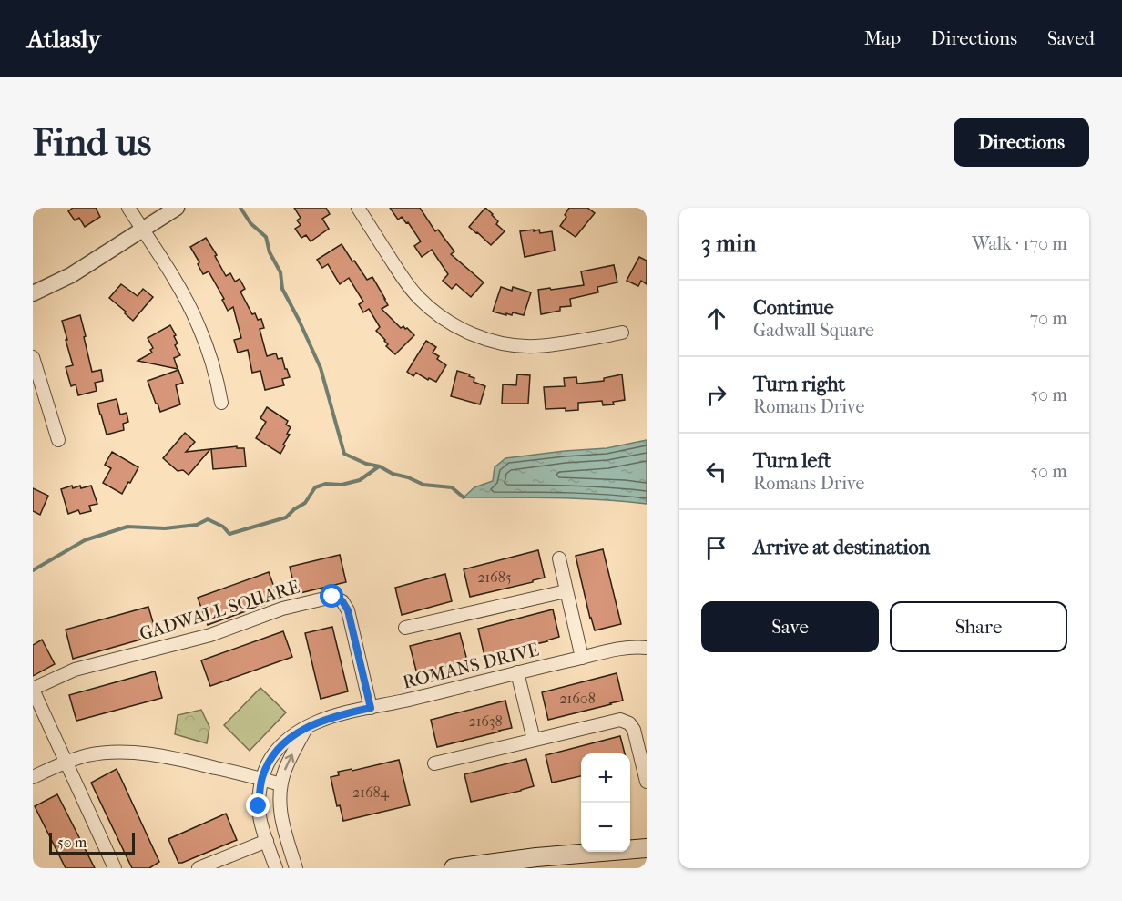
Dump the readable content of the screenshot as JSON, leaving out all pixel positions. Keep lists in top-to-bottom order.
{
  "streets": {
    "street": ["GADWALL SQUARE", "ROMANS DRIVE"]
  },
  "crossings": [
    ["GADWALL SQUARE", "ROMANS DRIVE"]
  ],
  "house_numbers": [
    "21685",
    "21608",
    "21638",
    "21684"
  ],
  "scale_bar": "50 m",
  "page": {
    "header": "Atlasly",
    "nav": ["Map", "Directions", "Saved"],
    "buttons": [
      "Directions",
      ["Save", "Share"]
    ],
    "title": "Find us",
    "heading": ["3 min", "Walk · 170 m"],
    "list": [
      ["Continue", "Gadwall Square", "70 m"],
      ["Turn right", "Romans Drive", "50 m"],
      ["Turn left", "Romans Drive", "50 m"],
      "Arrive at destination"
    ],
    "map_buttons": ["+", "−"],
    "scale": "50 m"
  }
}
